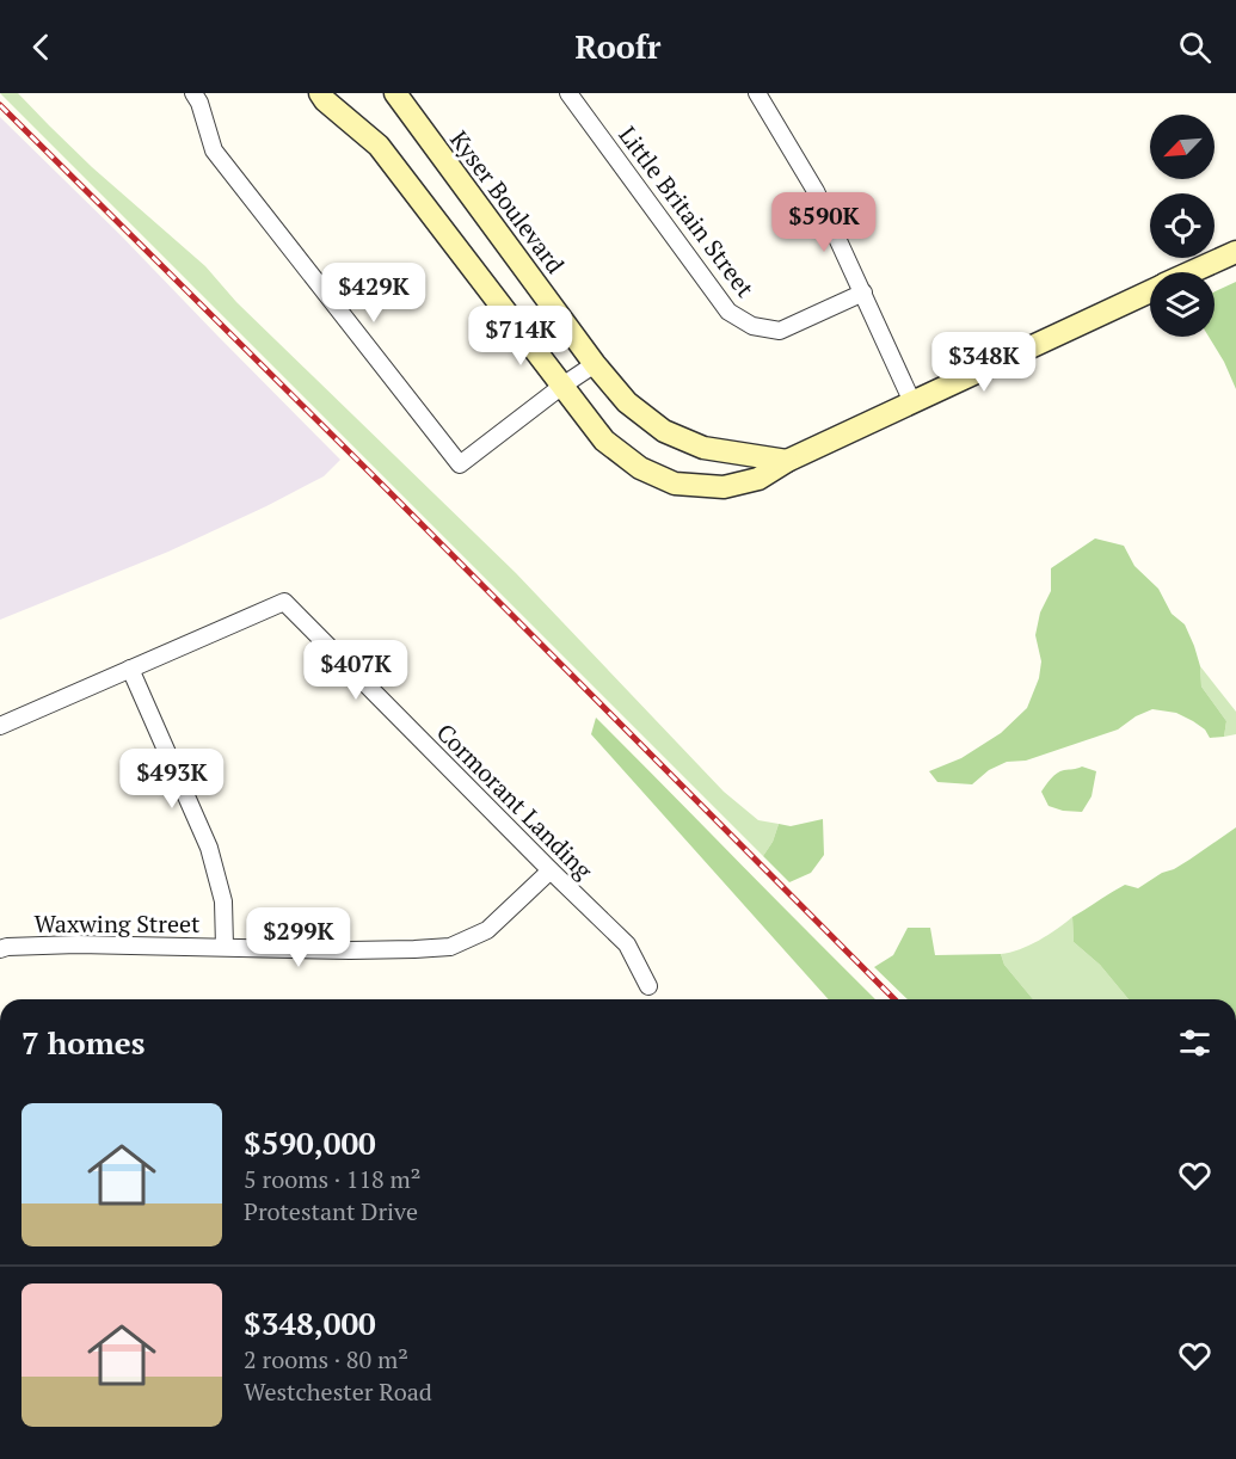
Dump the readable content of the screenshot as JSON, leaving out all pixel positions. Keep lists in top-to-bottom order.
{
  "streets": {
    "street": [
      "Kyser Boulevard",
      "Little Britain Street",
      "Cormorant Landing",
      "Waxwing Street"
    ]
  },
  "crossings": [
    ["Cormorant Landing", "Waxwing Street"]
  ],
  "north": "bottom left",
  "page": {
    "header": "Roofr",
    "price": [
      "$590K",
      "$429K",
      "$714K",
      "$348K",
      "$407K",
      "$493K",
      "$299K"
    ],
    "heading": "7 homes",
    "list": [
      {
        "name": "$590,000",
        "note": "5 rooms · 118 m² · Protestant Drive"
      },
      {
        "name": "$348,000",
        "note": "2 rooms · 80 m² · Westchester Road"
      }
    ]
  }
}
